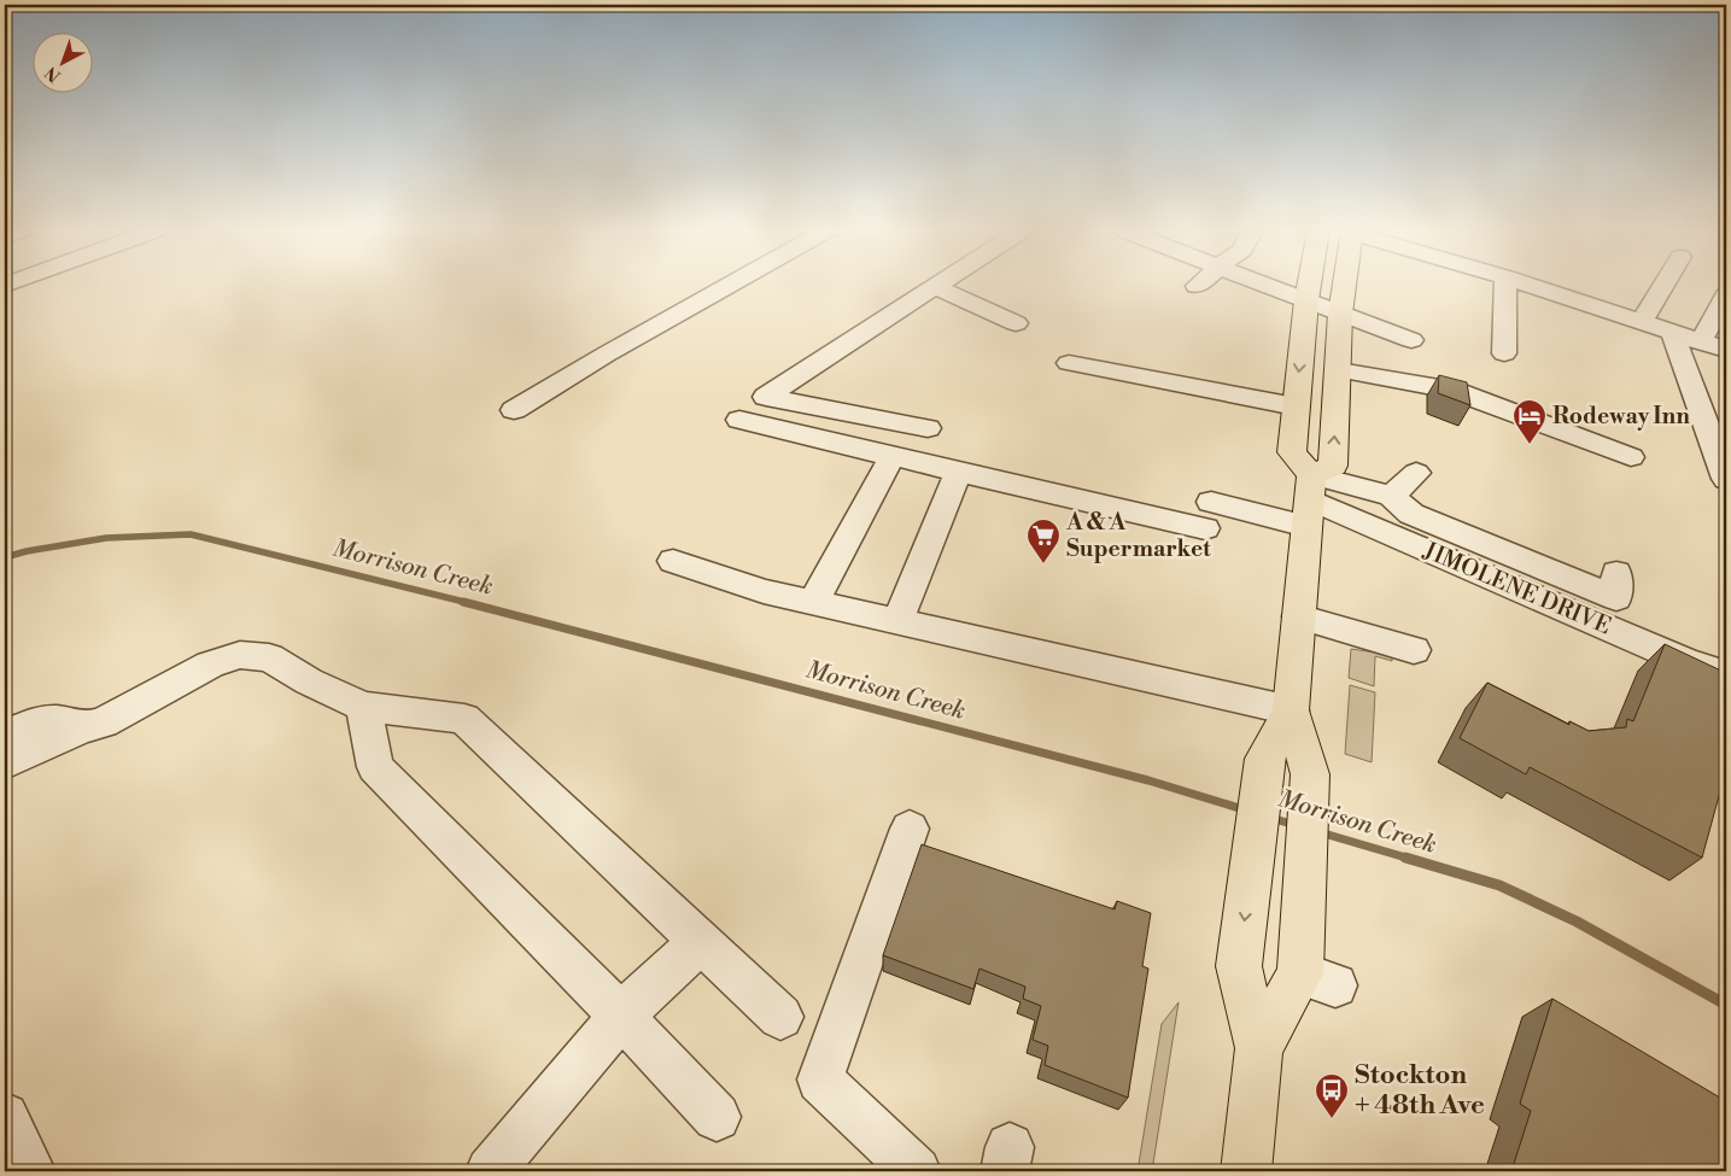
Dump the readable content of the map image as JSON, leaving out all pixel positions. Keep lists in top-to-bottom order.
{
  "streets": {
    "street": ["JIMOLENE DRIVE"]
  },
  "water": ["Morrison Creek"],
  "places": {
    "hotel": ["Rodeway Inn"],
    "supermarket": ["A & A Supermarket"],
    "bus stop": ["Stockton + 48th Ave"]
  },
  "north": "bottom left"
}
